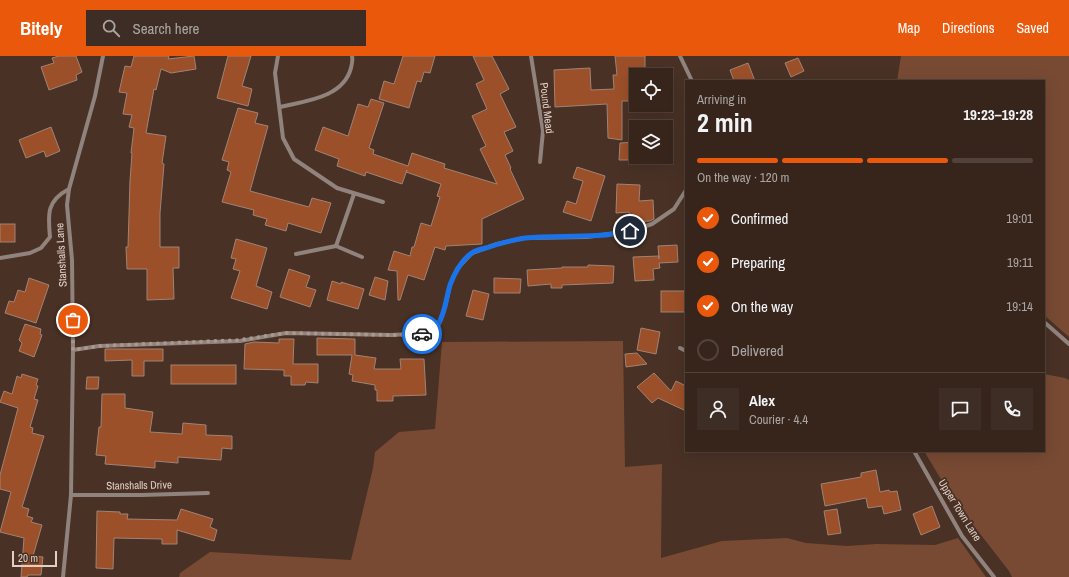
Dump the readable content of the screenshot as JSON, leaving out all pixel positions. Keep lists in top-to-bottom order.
{
  "streets": {
    "street": [
      "Pound Mead",
      "Stanshalls Lane",
      "Stanshalls Drive",
      "Upper Town Lane"
    ]
  },
  "crossings": [
    ["Stanshalls Lane", "Stanshalls Drive"]
  ],
  "scale_bar": "20 m",
  "page": {
    "header": "Bitely",
    "search": "Search here",
    "nav": ["Map", "Directions", "Saved"],
    "heading": ["2 min", "Arriving in", "19:23–19:28"],
    "panel": ["Alex", "Courier · 4.4"],
    "bar": "On the way · 120 m",
    "list": [
      ["Confirmed", "19:01"],
      ["Preparing", "19:11"],
      ["On the way", "19:14"],
      "Delivered"
    ],
    "scale": "20 m"
  }
}
